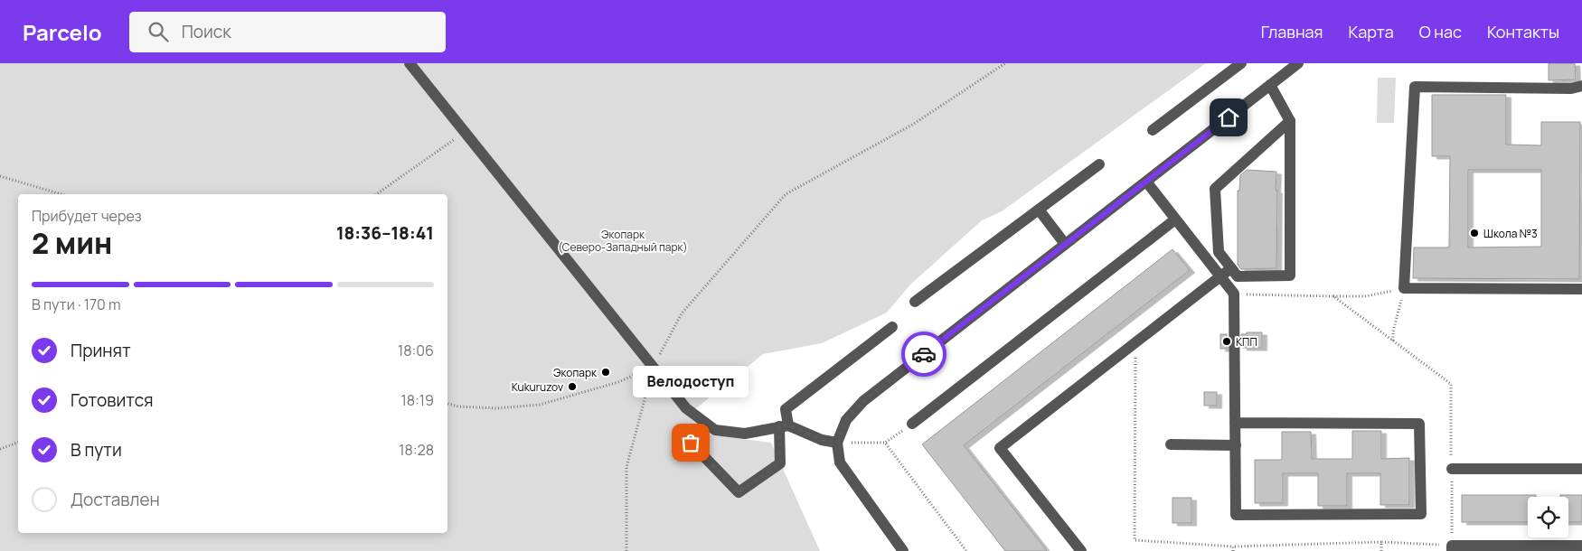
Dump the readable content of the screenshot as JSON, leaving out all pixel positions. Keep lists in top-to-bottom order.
{
  "parks": ["Экопарк (Северо-Западный парк)"],
  "places": [
    "Школа №3",
    "КПП",
    "Экопарк",
    "Kukuruzov",
    "Велодоступ"
  ],
  "page": {
    "header": "Parcelo",
    "search": "Поиск",
    "nav": [
      "Главная",
      "Карта",
      "О нас",
      "Контакты"
    ],
    "heading": ["2 мин", "Прибудет через", "18:36–18:41"],
    "bar": "В пути · 170 m",
    "list": [
      ["Принят", "18:06"],
      ["Готовится", "18:19"],
      ["В пути", "18:28"],
      "Доставлен"
    ],
    "bubble": "Велодоступ"
  }
}
